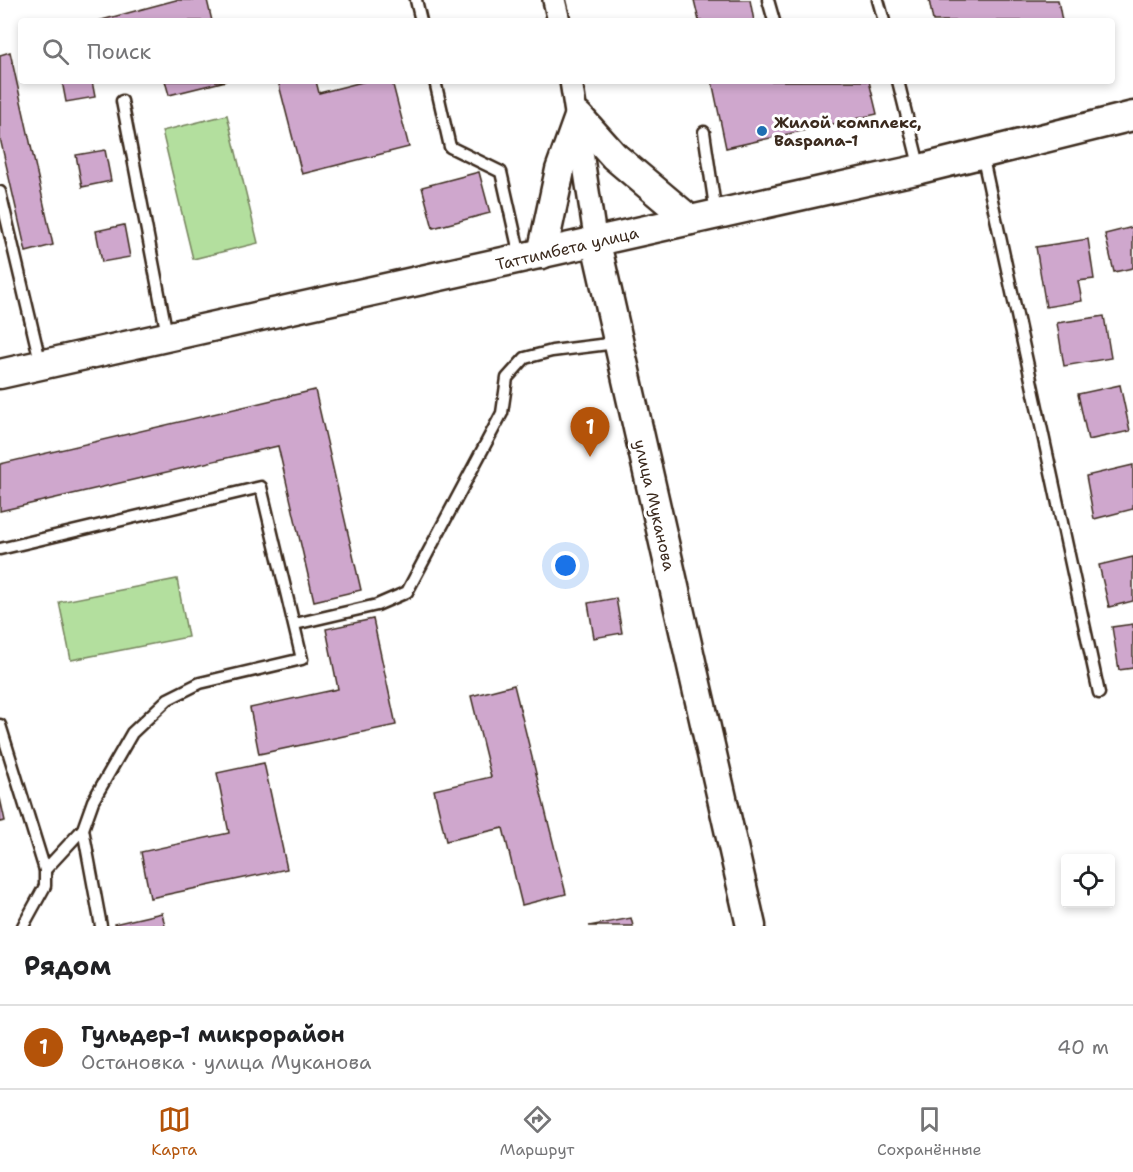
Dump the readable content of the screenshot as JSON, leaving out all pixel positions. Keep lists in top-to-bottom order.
{
  "streets": {
    "main road": ["Таттимбета улица", "улица Муканова"]
  },
  "crossings": [
    ["Таттимбета улица", "улица Муканова"]
  ],
  "places": ["Жилой комплекс, Baspana-1"],
  "page": {
    "search": "Поиск",
    "pins": "1",
    "heading": "Рядом",
    "list": [
      {
        "mark": "1",
        "name": "Гульдер-1 микрорайон",
        "note": "Остановка · улица Муканова",
        "value": "40 m"
      }
    ],
    "nav": ["Карта", "Маршрут", "Сохранённые"]
  }
}
